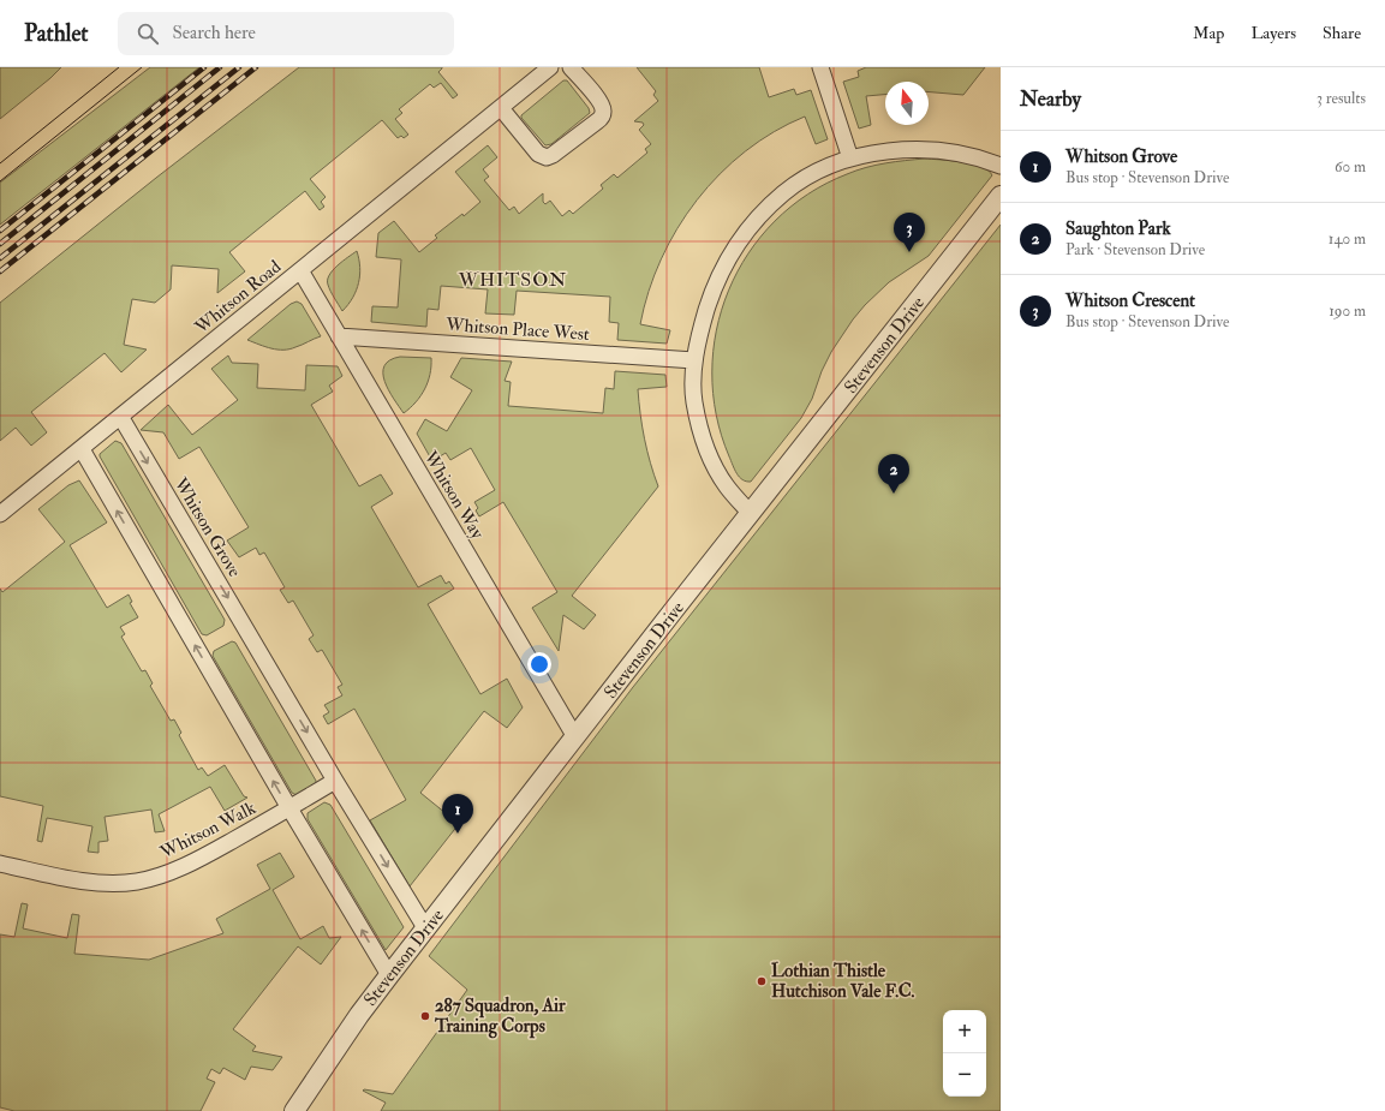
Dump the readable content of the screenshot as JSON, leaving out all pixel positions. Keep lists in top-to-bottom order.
{
  "streets": {
    "street": [
      "Whitson Road",
      "Whitson Place West",
      "Stevenson Drive",
      "Whitson Way",
      "Whitson Grove",
      "Whitson Walk"
    ]
  },
  "crossings": [
    ["Whitson Road", "Whitson Way"],
    ["Whitson Road", "Whitson Grove"],
    ["Whitson Place West", "Whitson Way"],
    ["Stevenson Drive", "Whitson Way"],
    ["Stevenson Drive", "Whitson Grove"]
  ],
  "districts": ["WHITSON"],
  "places": ["Lothian Thistle Hutchison Vale F.C.", "287 Squadron, Air Training Corps"],
  "north": "top",
  "page": {
    "header": "Pathlet",
    "search": "Search here",
    "nav": ["Map", "Layers", "Share"],
    "heading": ["Nearby", "3 results"],
    "list": [
      {
        "mark": "1",
        "name": "Whitson Grove",
        "note": "Bus stop · Stevenson Drive",
        "value": "60 m"
      },
      {
        "mark": "2",
        "name": "Saughton Park",
        "note": "Park · Stevenson Drive",
        "value": "140 m"
      },
      {
        "mark": "3",
        "name": "Whitson Crescent",
        "note": "Bus stop · Stevenson Drive",
        "value": "190 m"
      }
    ],
    "pins": ["3", "2", "1"],
    "map_buttons": ["+", "−"]
  }
}
